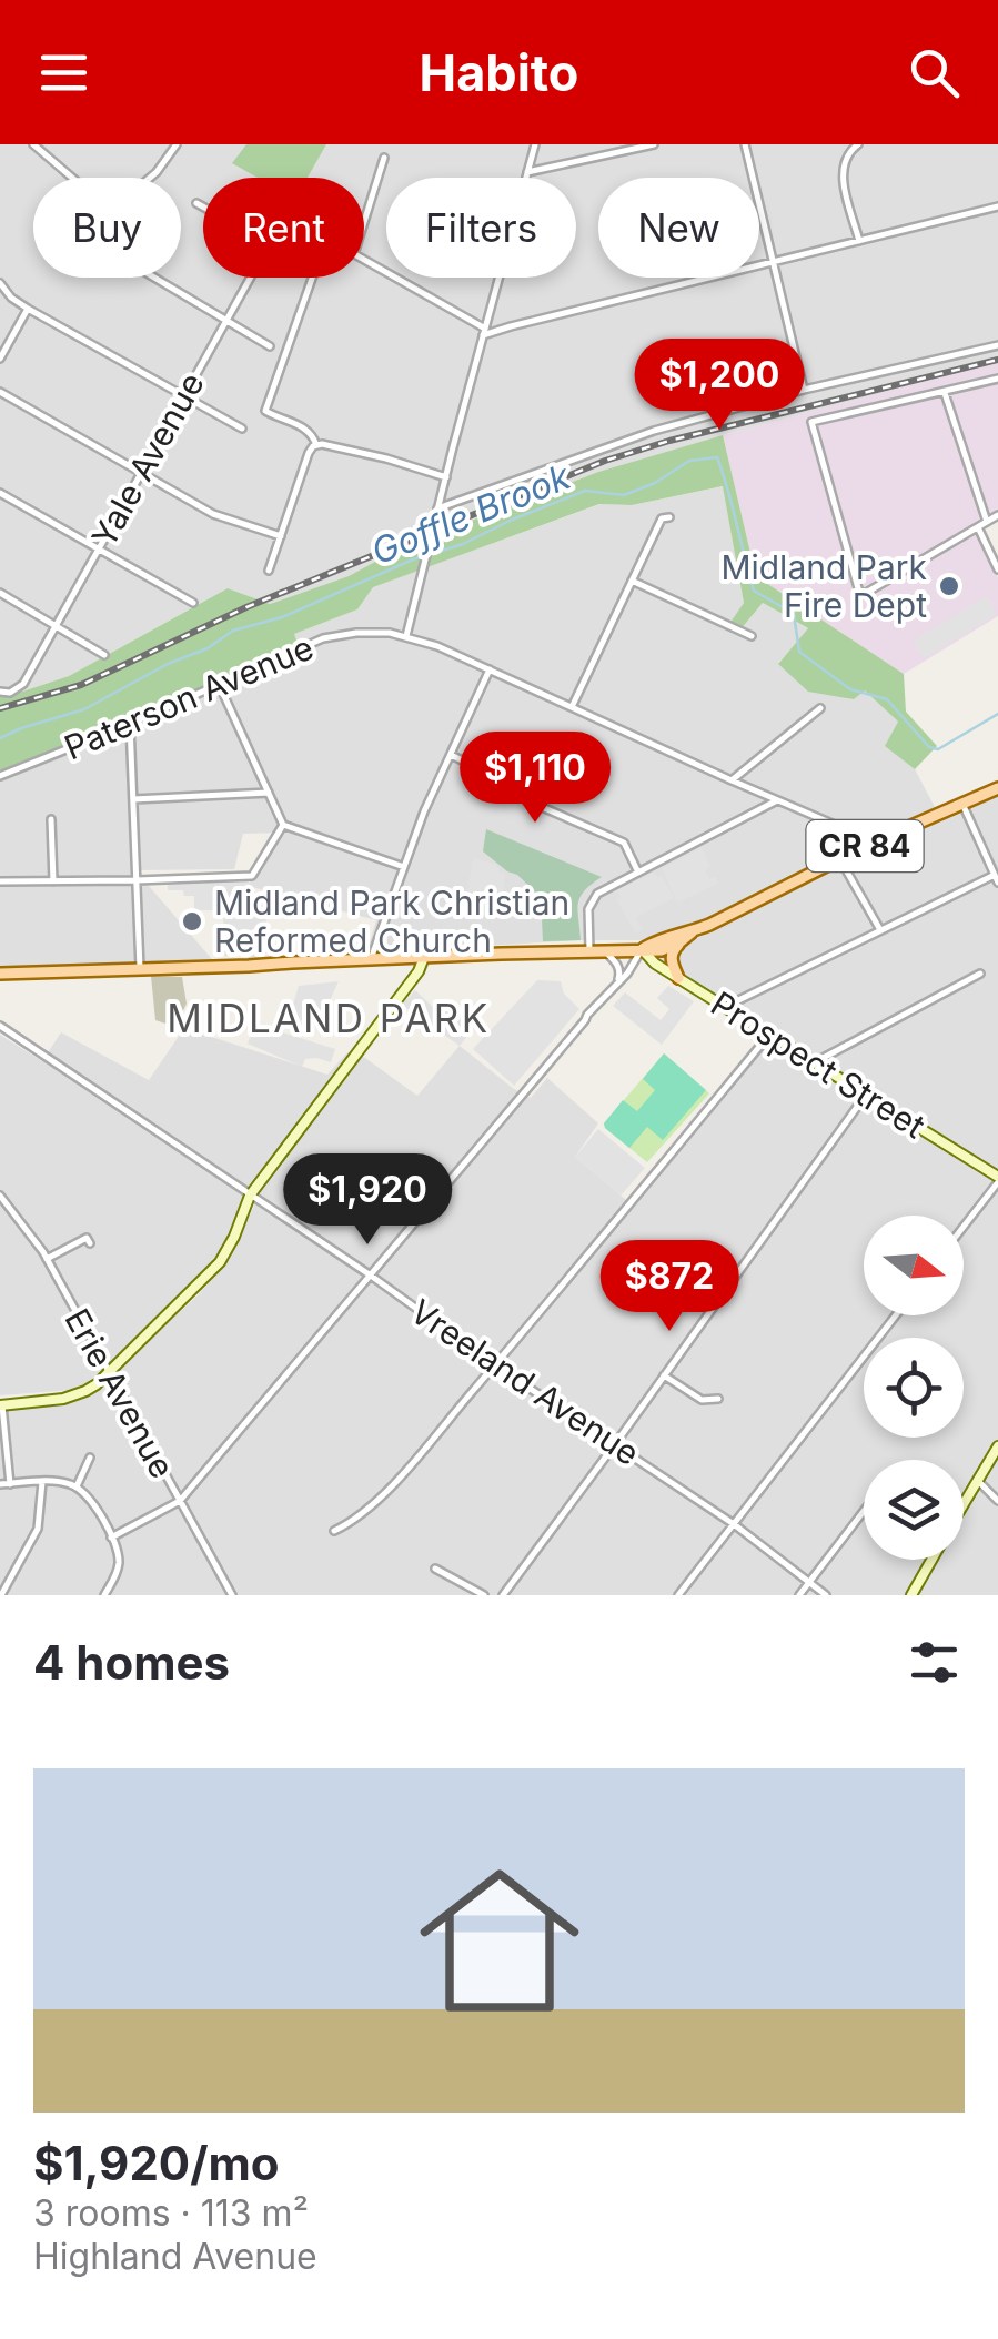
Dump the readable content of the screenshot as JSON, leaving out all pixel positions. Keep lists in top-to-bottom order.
{
  "streets": {
    "main road": ["CR 84"],
    "street": [
      "Yale Avenue",
      "Paterson Avenue",
      "Prospect Street",
      "Vreeland Avenue",
      "Erie Avenue"
    ]
  },
  "crossings": [
    ["Paterson Avenue", "CR 84"],
    ["CR 84", "Prospect Street"]
  ],
  "districts": ["MIDLAND PARK"],
  "water": ["Goffle Brook"],
  "places": ["Midland Park Fire Dept", "Midland Park Christian Reformed Church"],
  "north": "right",
  "page": {
    "header": "Habito",
    "chip": [
      "Buy",
      "Rent",
      "Filters",
      "New"
    ],
    "price": [
      "$1,200",
      "$1,110",
      "$1,920",
      "$872"
    ],
    "heading": "4 homes",
    "list": [
      {
        "name": "$1,920/mo",
        "note": "3 rooms · 113 m² · Highland Avenue"
      }
    ]
  }
}
